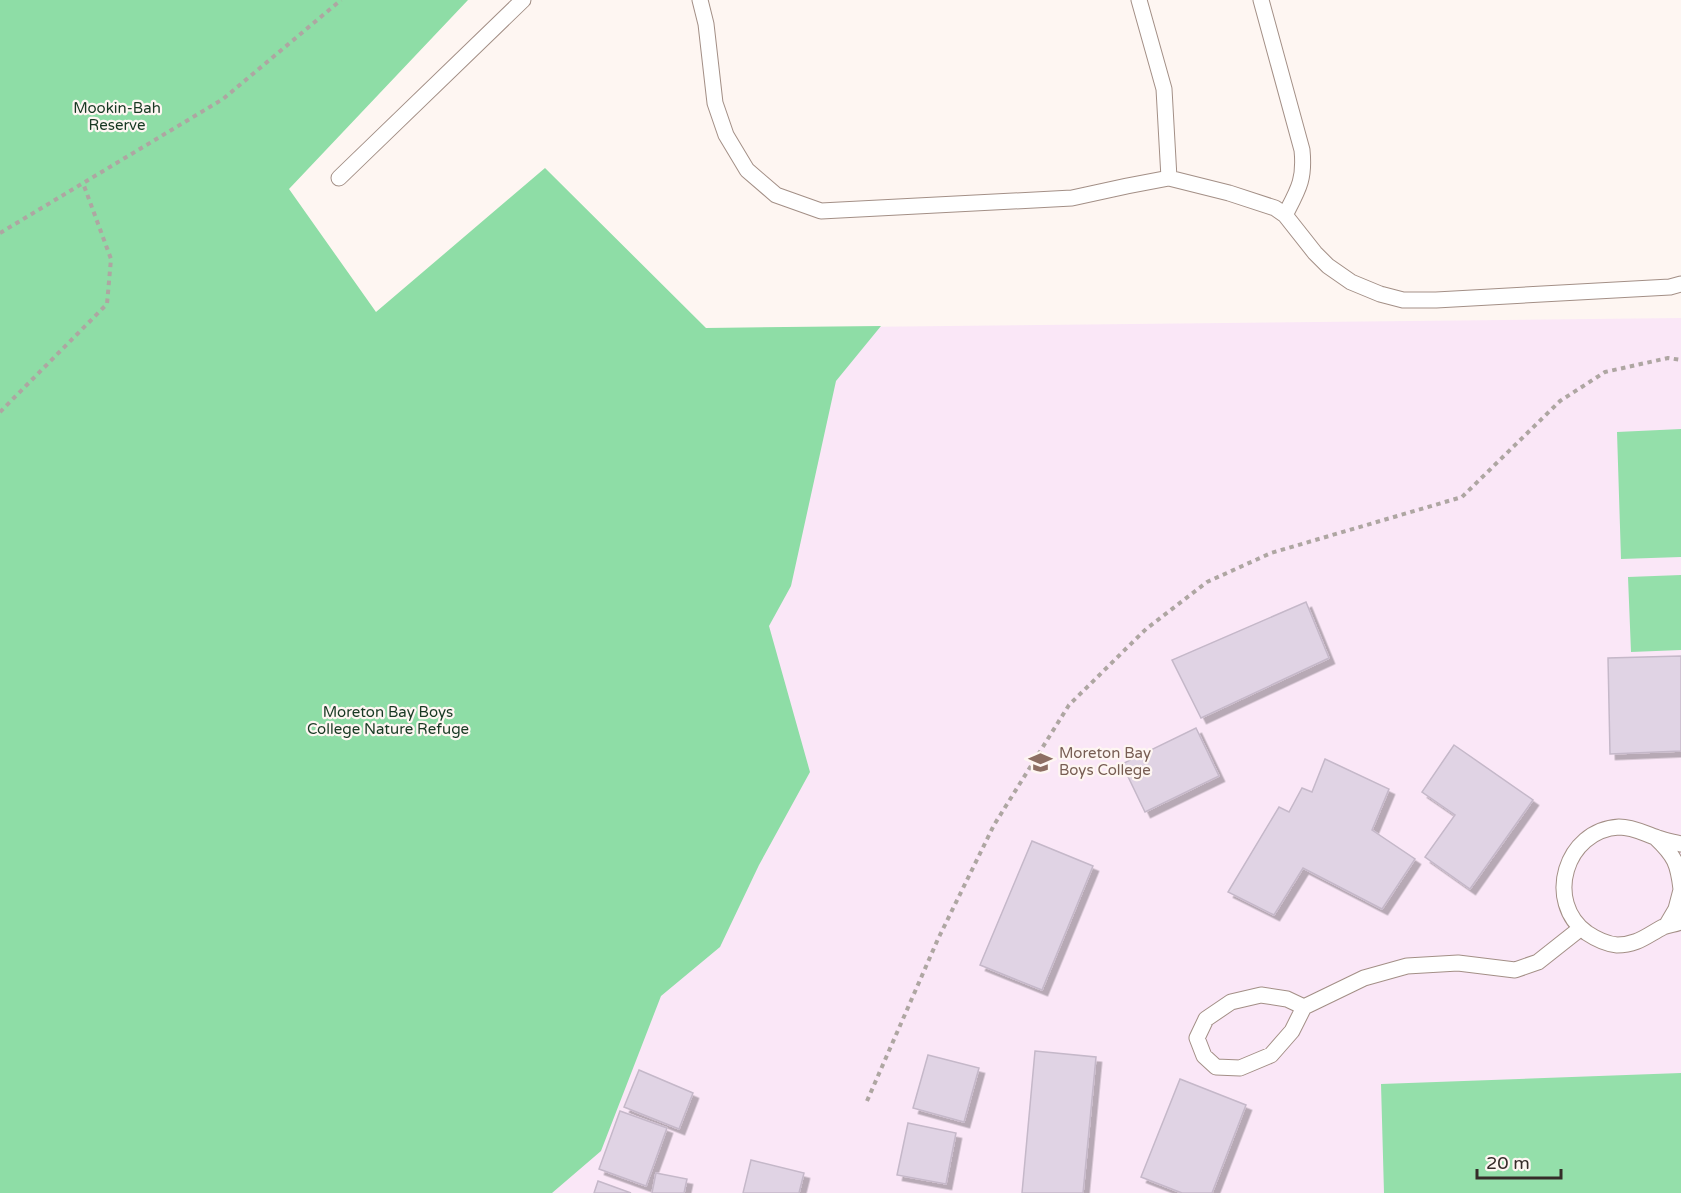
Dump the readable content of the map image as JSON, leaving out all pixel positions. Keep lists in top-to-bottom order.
{
  "parks": ["Mookin-Bah Reserve", "Moreton Bay Boys College Nature Refuge"],
  "places": {
    "school or university": ["Moreton Bay Boys College"]
  },
  "scale_bar": "20 m"
}
